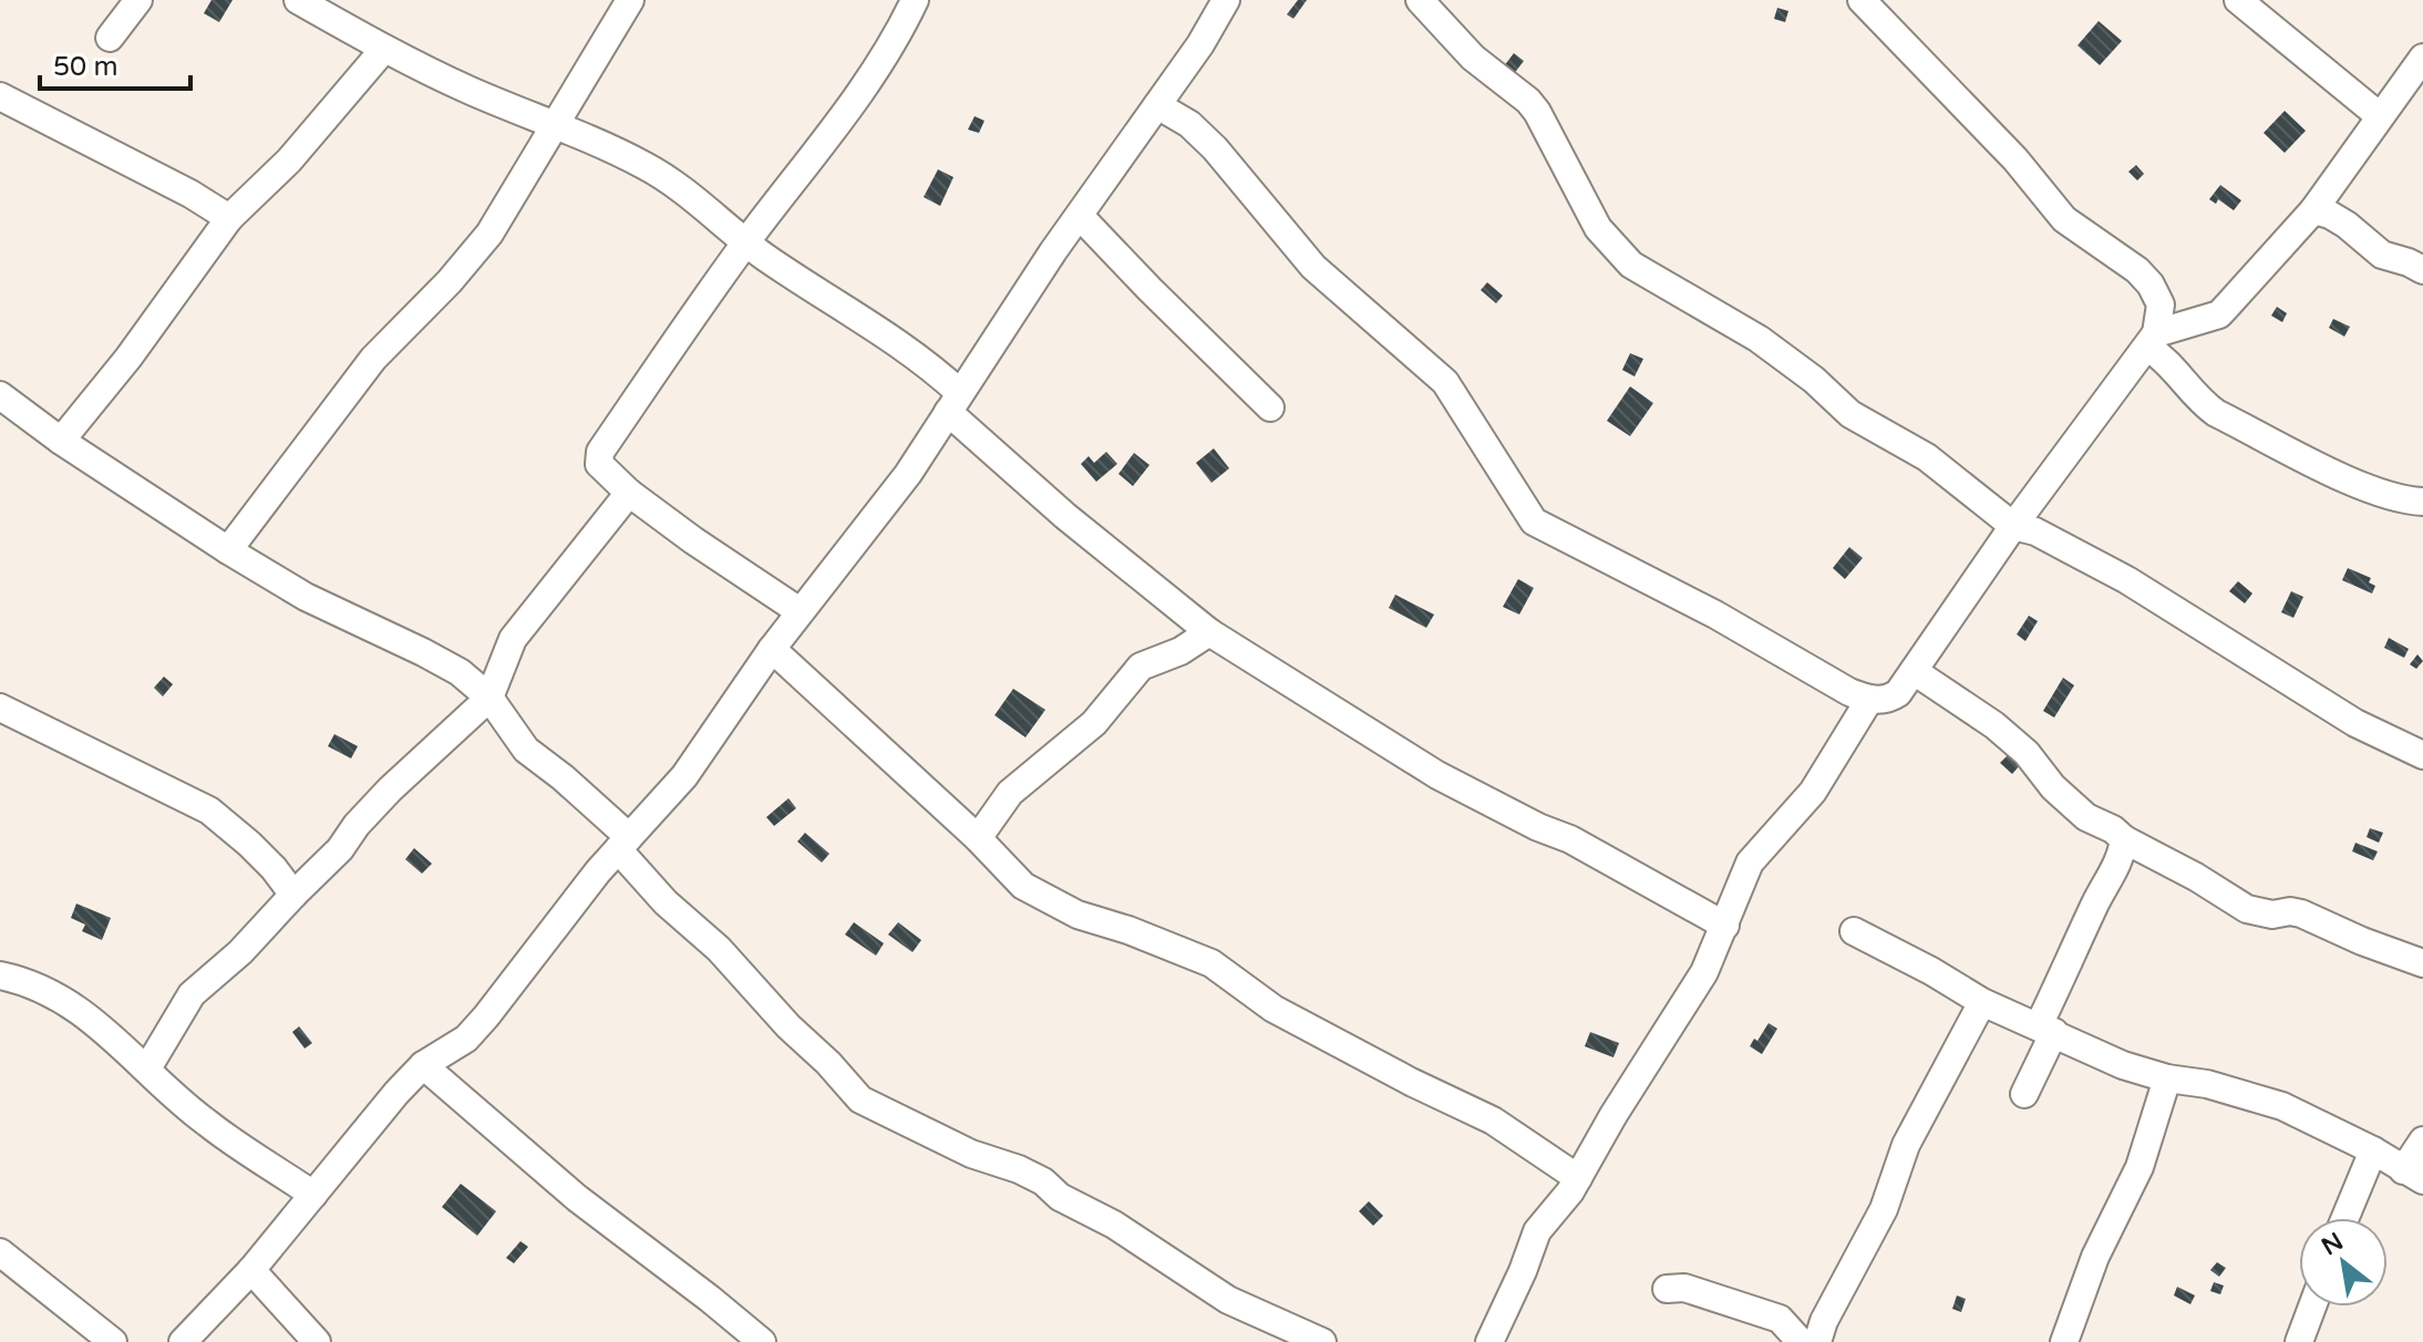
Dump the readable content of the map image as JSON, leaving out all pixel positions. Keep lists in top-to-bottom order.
{
  "scale_bar": "50 m",
  "north": "top left"
}
